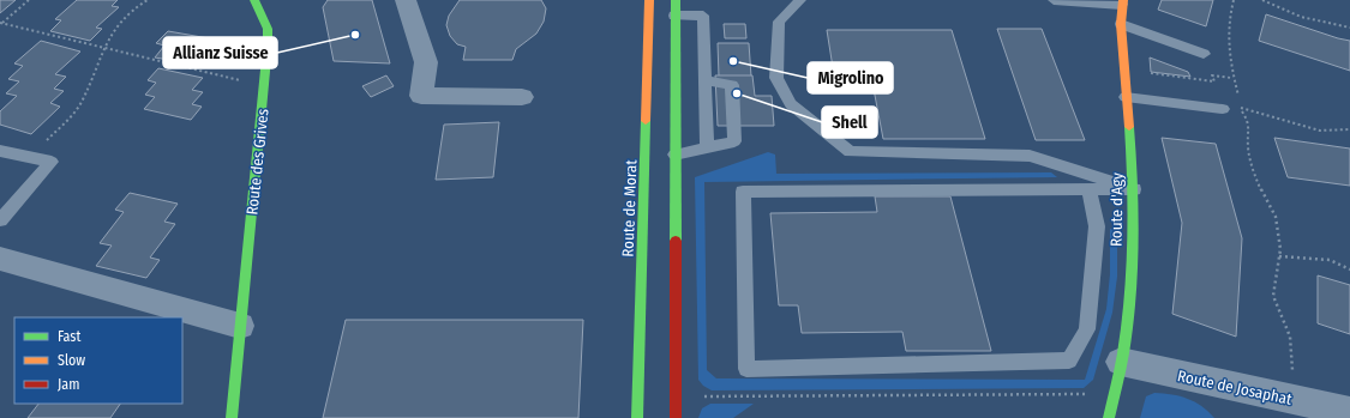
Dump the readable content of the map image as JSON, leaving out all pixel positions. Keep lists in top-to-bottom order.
{
  "streets": {
    "street": [
      "Route des Grives",
      "Route de Morat",
      "Route d'Agy",
      "Route de Josaphat"
    ]
  },
  "crossings": [
    ["Route d'Agy", "Route de Josaphat"]
  ],
  "places": ["Allianz Suisse", "Migrolino", "Shell"],
  "legend": ["Fast", "Slow", "Jam"]
}
